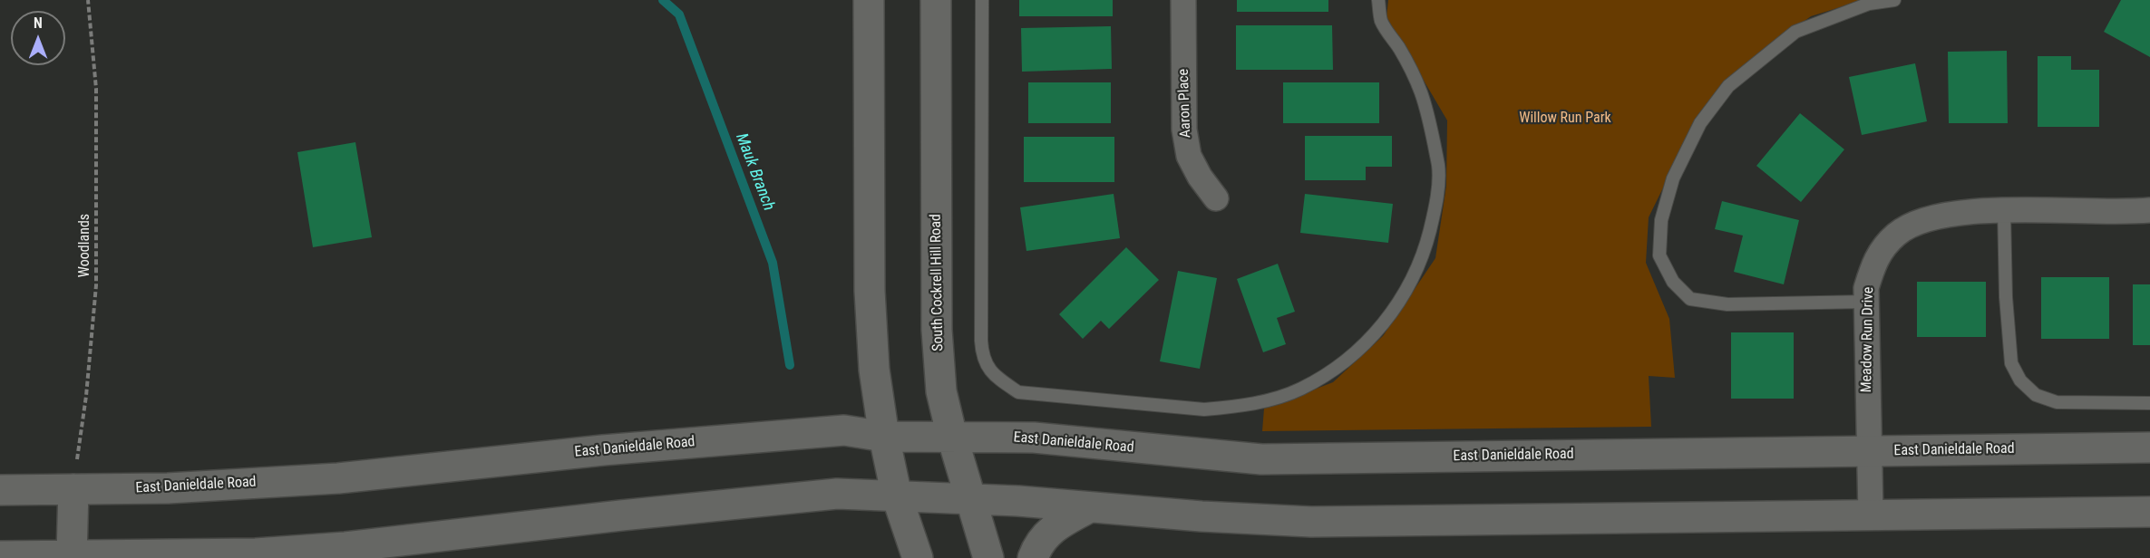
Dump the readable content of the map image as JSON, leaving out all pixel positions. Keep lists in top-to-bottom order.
{
  "streets": {
    "main road": ["South Cockrell Hill Road", "East Danieldale Road"],
    "street": ["Aaron Place", "Meadow Run Drive"],
    "path": ["Woodlands"]
  },
  "crossings": [
    ["Woodlands", "East Danieldale Road"],
    ["South Cockrell Hill Road", "East Danieldale Road"],
    ["Meadow Run Drive", "East Danieldale Road"]
  ],
  "water": ["Mauk Branch"],
  "parks": ["Willow Run Park"],
  "north": "top"
}
